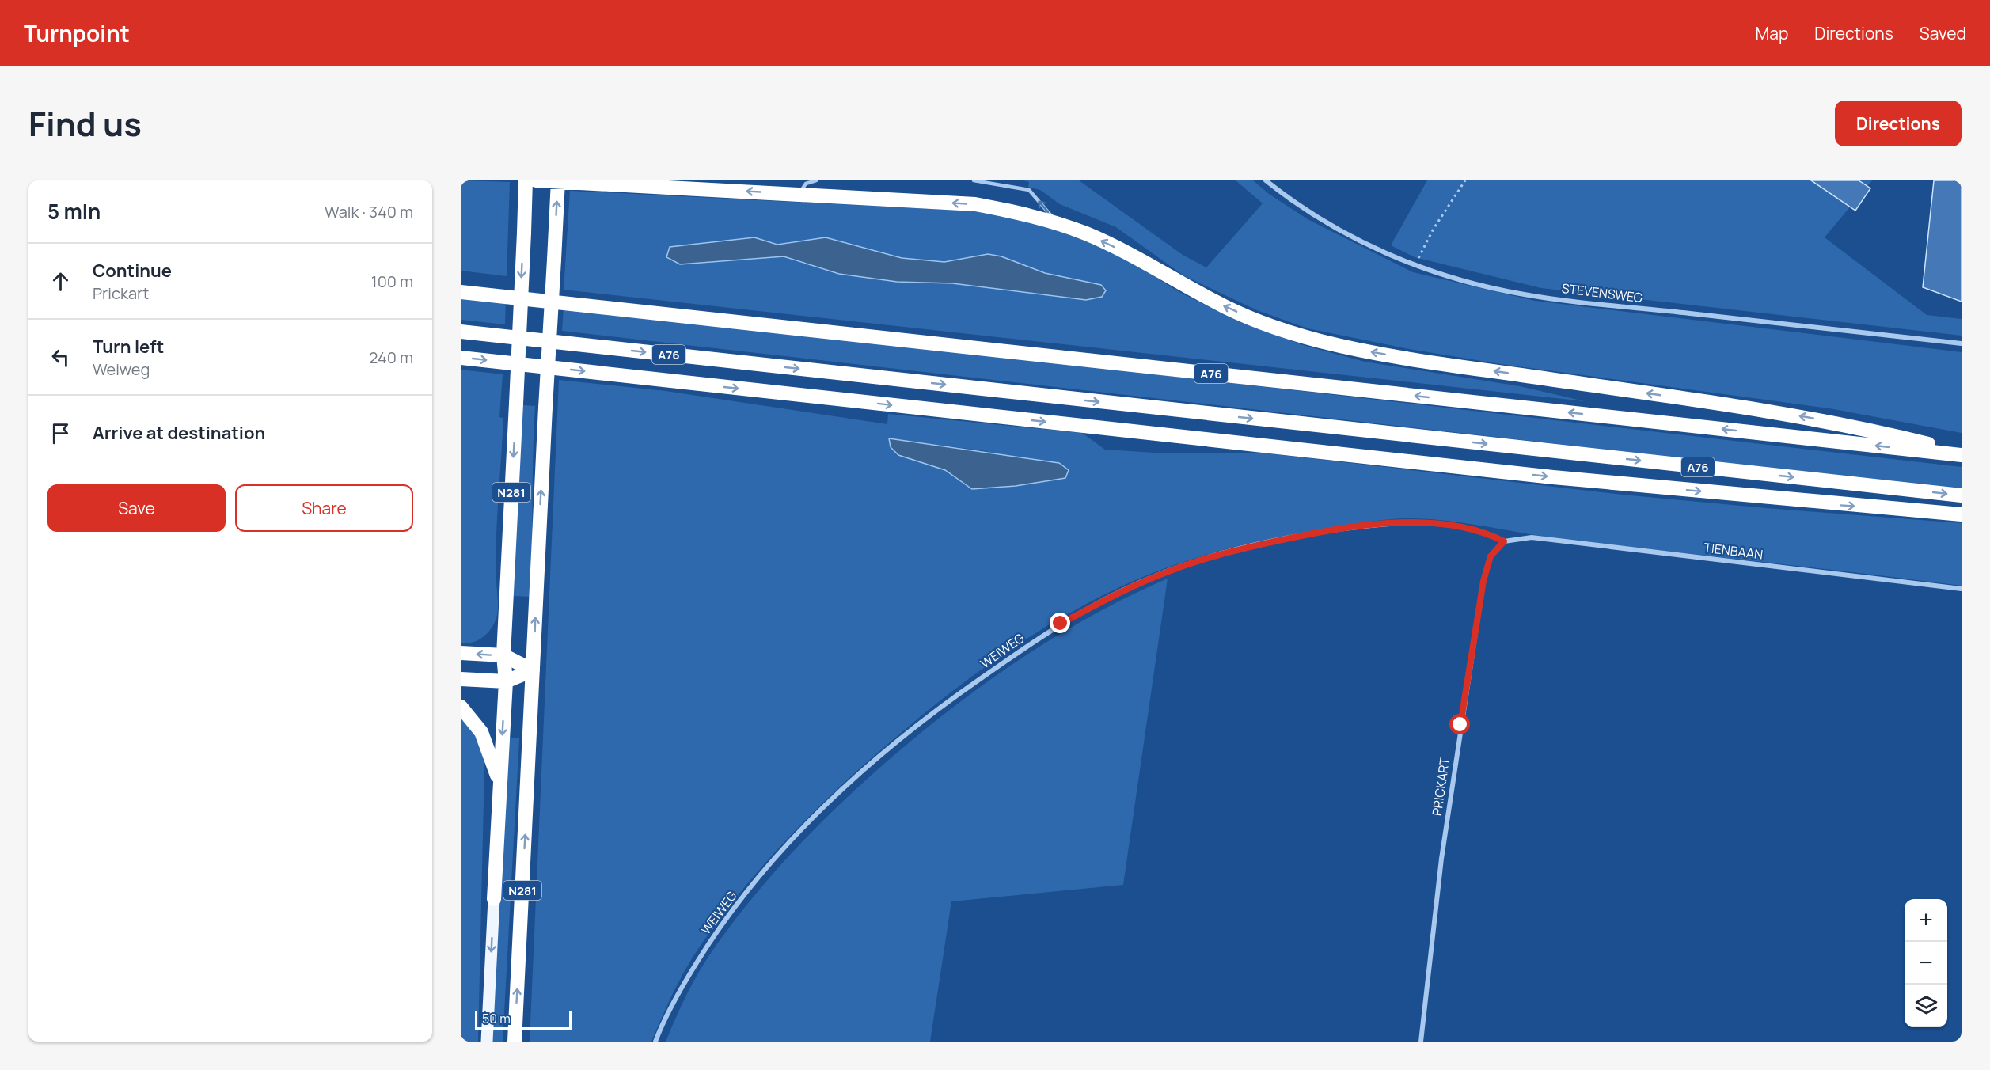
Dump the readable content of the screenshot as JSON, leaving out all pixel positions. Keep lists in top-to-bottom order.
{
  "streets": {
    "highway": ["A76", "N281"],
    "street": [
      "STEVENSWEG",
      "TIENBAAN",
      "WEIWEG",
      "PRICKART"
    ]
  },
  "crossings": [
    ["A76", "N281"],
    ["TIENBAAN", "WEIWEG"],
    ["TIENBAAN", "PRICKART"],
    ["WEIWEG", "PRICKART"]
  ],
  "scale_bar": "50 m",
  "page": {
    "header": "Turnpoint",
    "nav": ["Map", "Directions", "Saved"],
    "title": "Find us",
    "buttons": [
      "Directions",
      ["Save", "Share"]
    ],
    "heading": ["5 min", "Walk · 340 m"],
    "list": [
      ["Continue", "Prickart", "100 m"],
      ["Turn left", "Weiweg", "240 m"],
      "Arrive at destination"
    ],
    "map_buttons": ["+", "−"],
    "scale": "50 m"
  }
}
